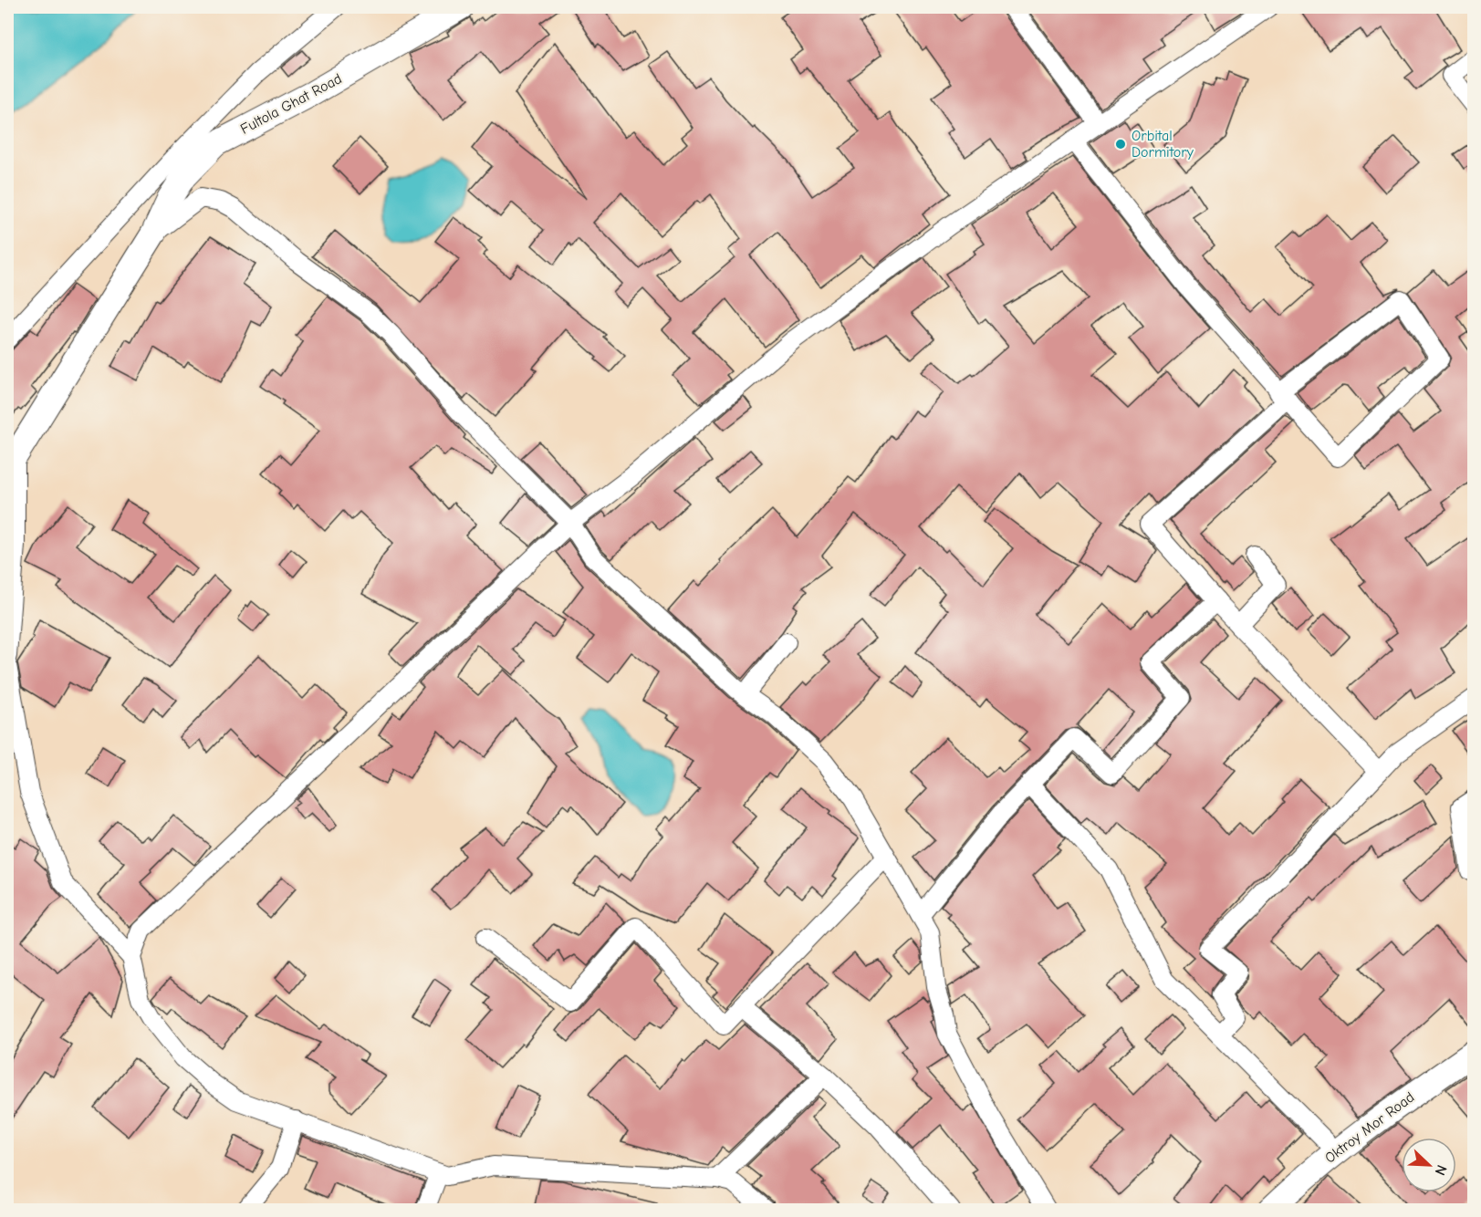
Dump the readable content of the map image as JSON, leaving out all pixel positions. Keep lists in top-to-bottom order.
{
  "streets": {
    "street": ["Fultola Ghat Road", "Oktroy Mor Road"]
  },
  "places": ["Orbital Dormitory"],
  "north": "bottom right"
}
